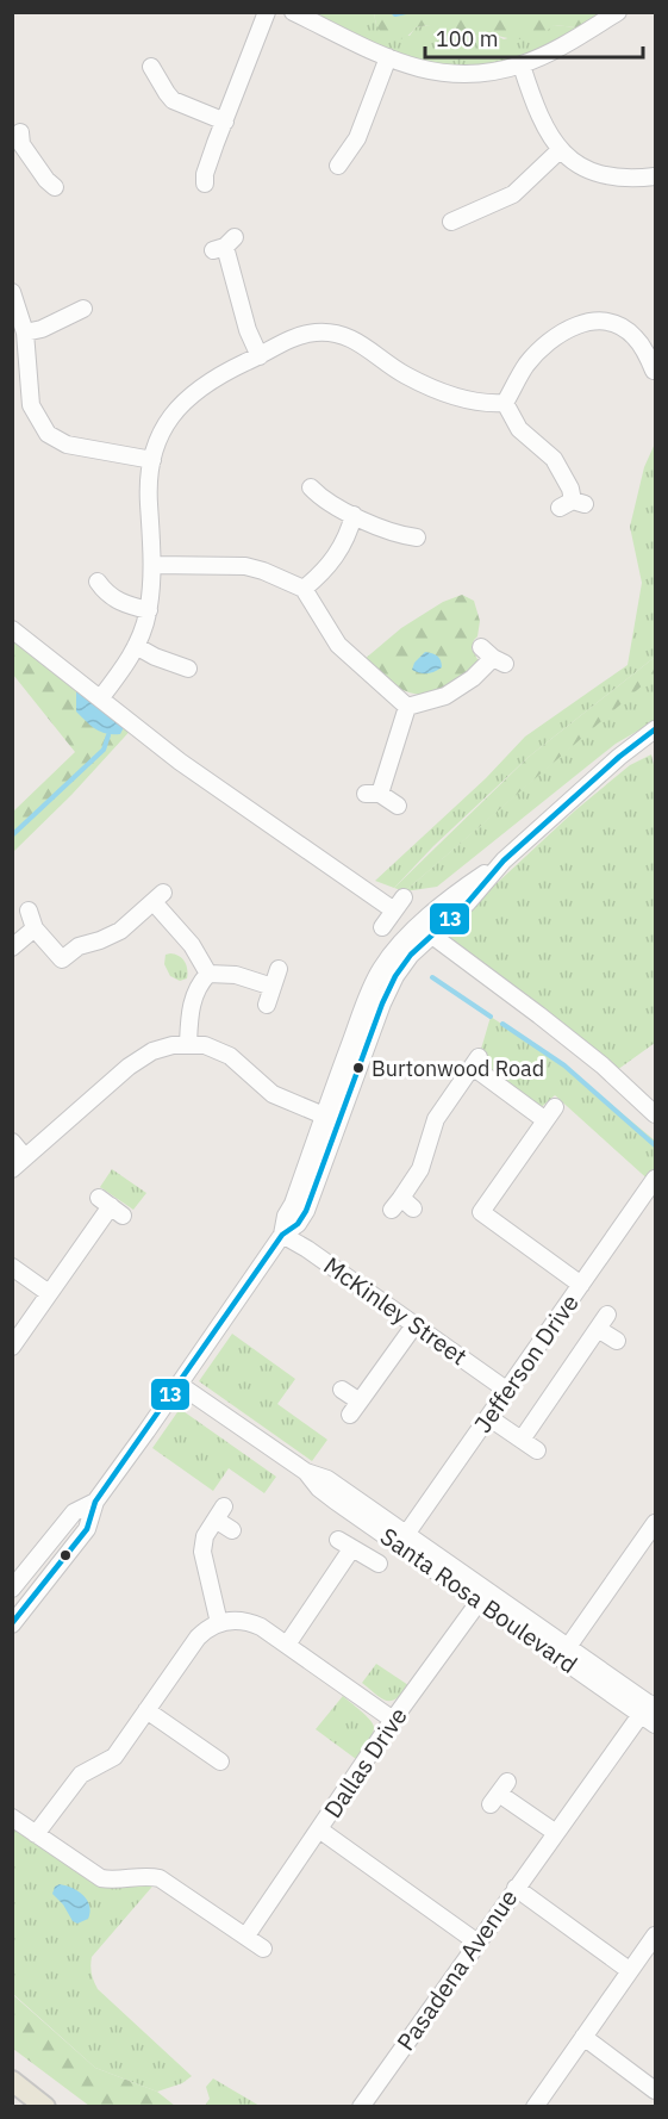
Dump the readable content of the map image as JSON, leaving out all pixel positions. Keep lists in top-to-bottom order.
{
  "streets": {
    "street": [
      "McKinley Street",
      "Jefferson Drive",
      "Santa Rosa Boulevard",
      "Dallas Drive",
      "Pasadena Avenue"
    ]
  },
  "crossings": [
    ["McKinley Street", "Jefferson Drive"],
    ["Jefferson Drive", "Santa Rosa Boulevard"],
    ["Santa Rosa Boulevard", "Dallas Drive"],
    ["Santa Rosa Boulevard", "Pasadena Avenue"]
  ],
  "places": ["Burtonwood Road"],
  "lines": ["transit line 13"],
  "scale_bar": "100 m"
}
